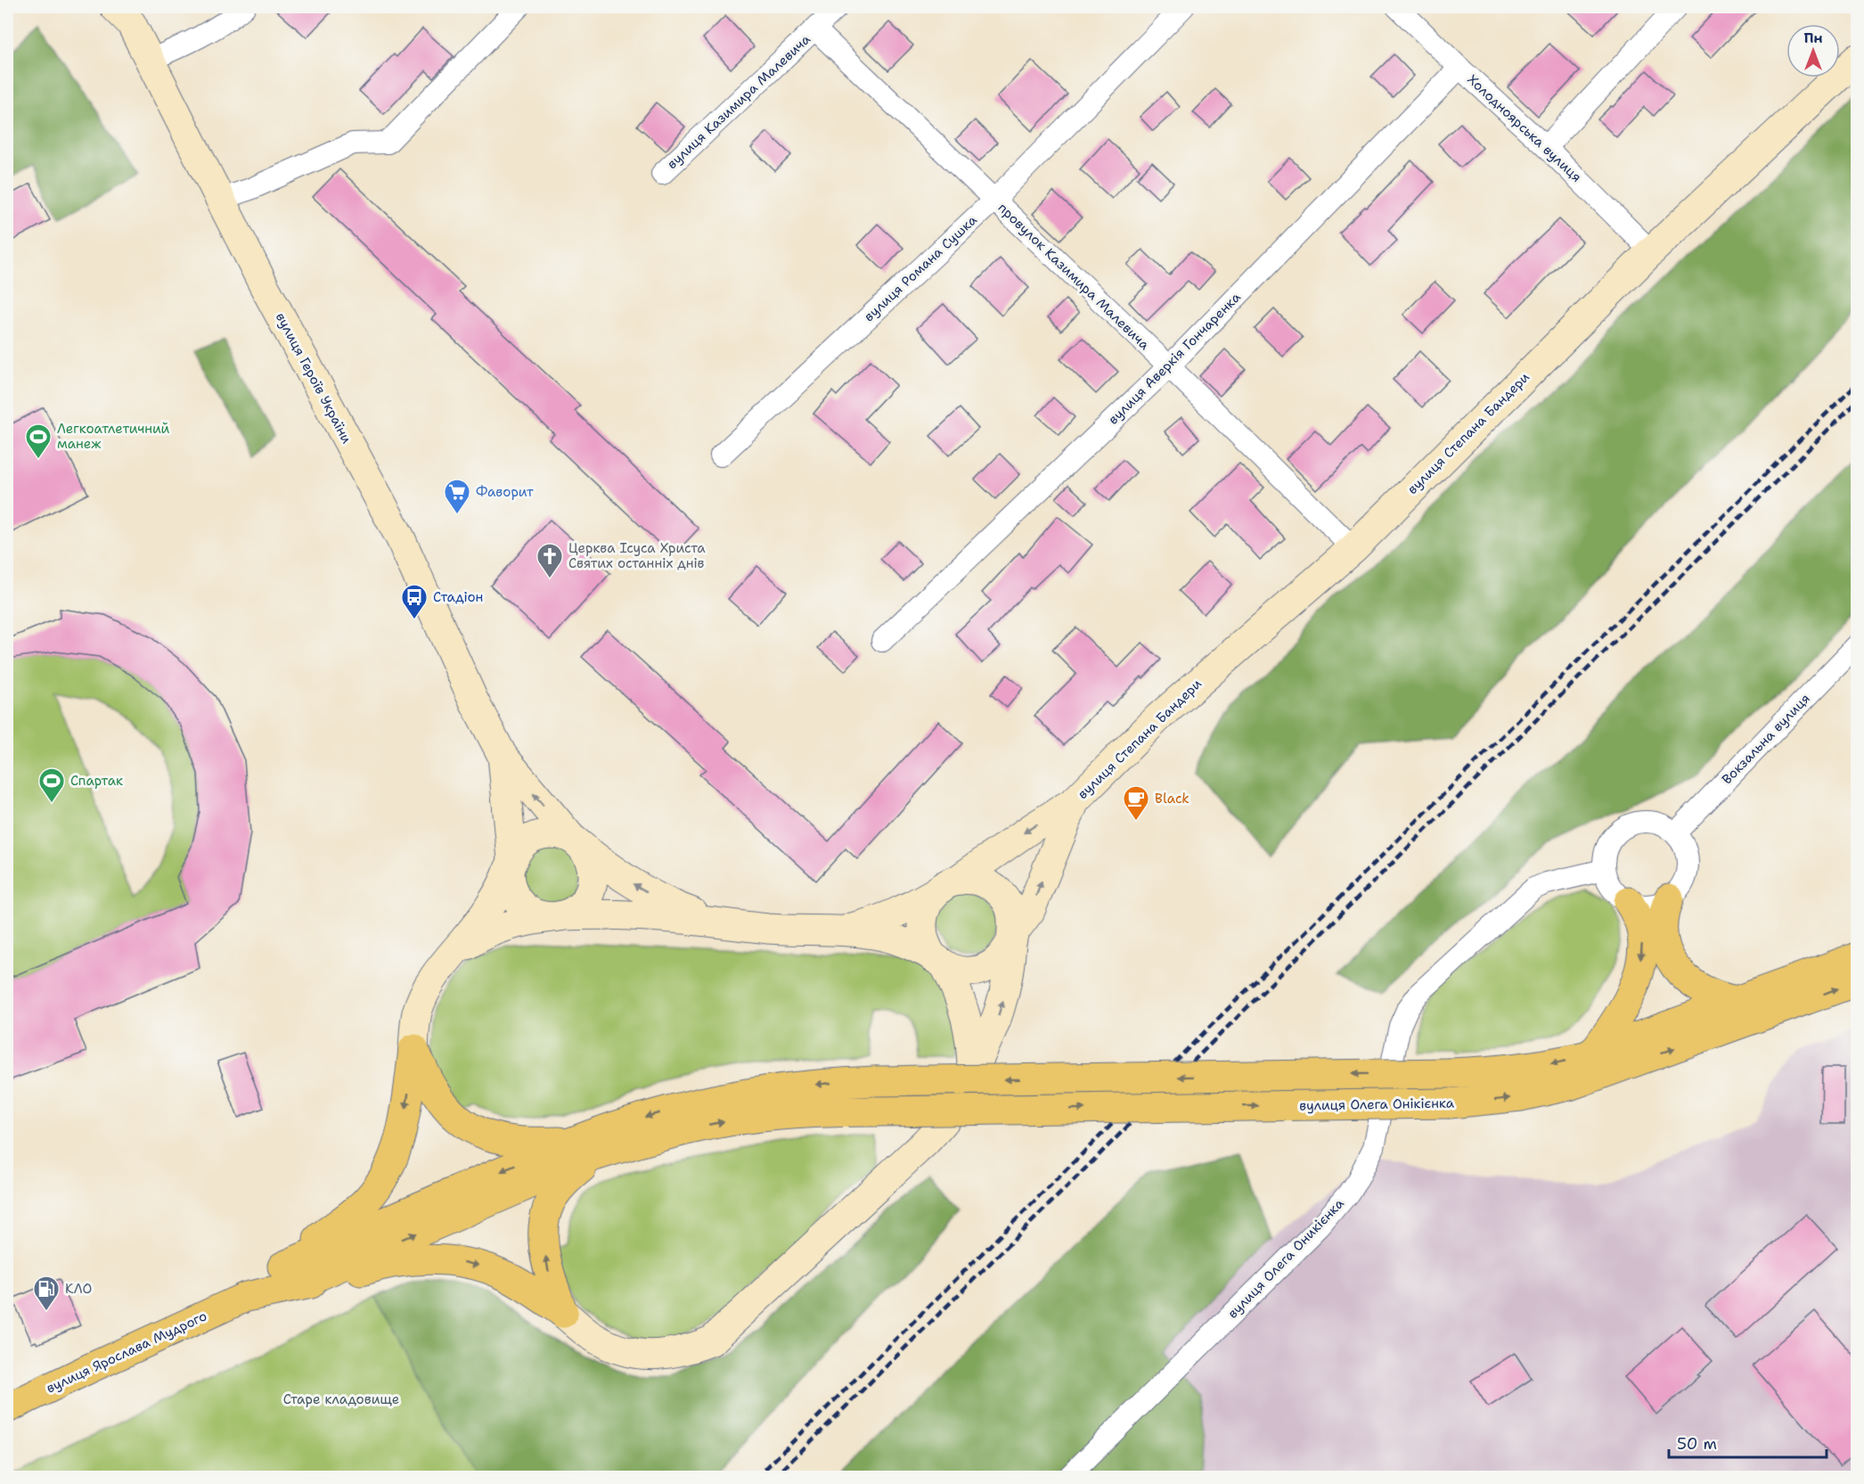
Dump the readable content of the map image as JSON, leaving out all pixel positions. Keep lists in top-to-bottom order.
{
  "streets": {
    "main road": [
      "вулиця Героїв України",
      "вулиця Степана Бандери",
      "вулиця Олега Онікієнка",
      "вулиця Ярослава Мудрого"
    ],
    "street": [
      "вулиця Казимира Малевича",
      "Холодноярська вулиця",
      "вулиця Романа Сушка",
      "провулок Казимира Малевича",
      "вулиця Аверкія Гончаренка",
      "Вокзальна вулиця",
      "вулиця Олега Оникієнка"
    ]
  },
  "crossings": [
    ["вулиця Казимира Малевича", "провулок Казимира Малевича"],
    ["Холодноярська вулиця", "вулиця Аверкія Гончаренка"],
    ["Холодноярська вулиця", "вулиця Степана Бандери"],
    ["вулиця Романа Сушка", "провулок Казимира Малевича"],
    ["провулок Казимира Малевича", "вулиця Аверкія Гончаренка"],
    ["провулок Казимира Малевича", "вулиця Степана Бандери"],
    ["Вокзальна вулиця", "вулиця Олега Оникієнка"]
  ],
  "parks": ["Старе кладовище"],
  "places": {
    "sports": ["Легкоатлетичний манеж", "Спартак"],
    "supermarket": ["Фаворит"],
    "church": ["Церква Ісуса Христа Святих останніх днів"],
    "bus stop": ["Стадіон"],
    "cafe": ["Black"],
    "fuel station": ["КЛО"]
  },
  "scale_bar": "50 m",
  "north": "top"
}
